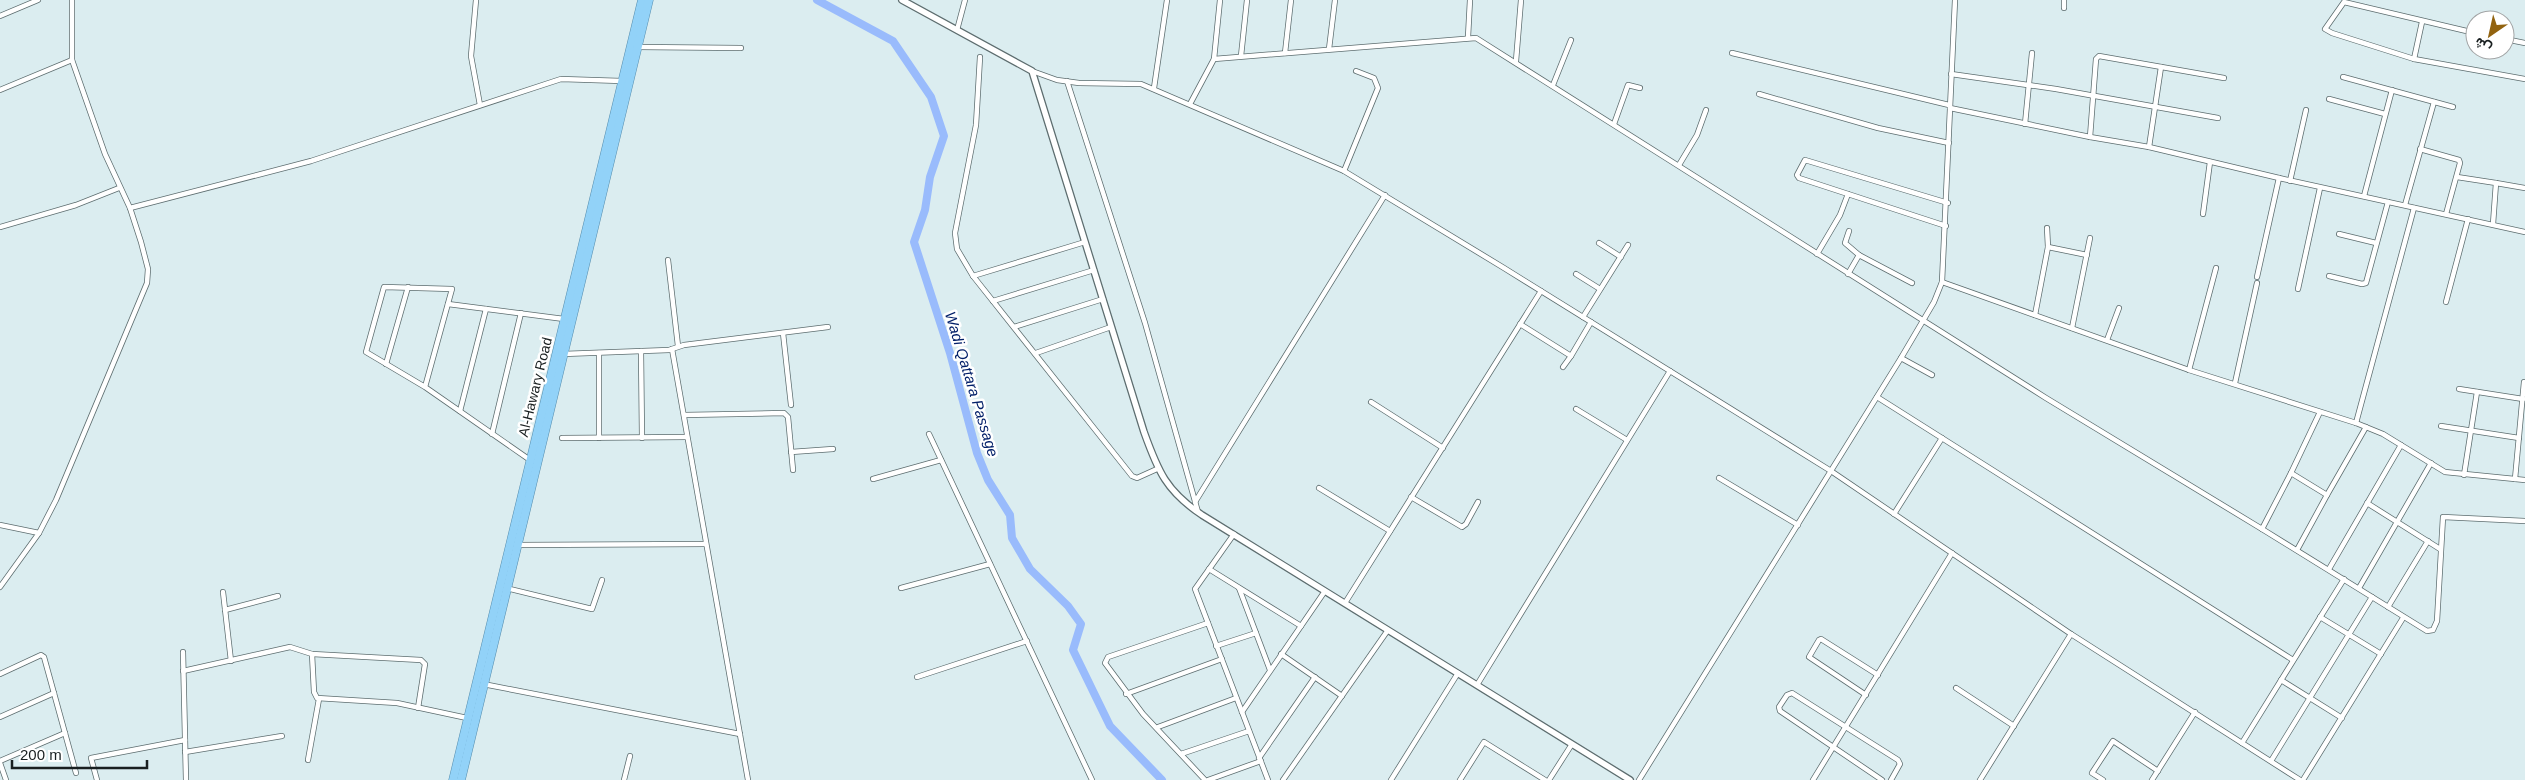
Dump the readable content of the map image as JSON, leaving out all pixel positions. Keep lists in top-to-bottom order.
{
  "streets": {
    "highway": ["Al-Hawary Road"]
  },
  "water": ["Wadi Qattara Passage"],
  "scale_bar": "200 m",
  "north": "bottom left"
}
